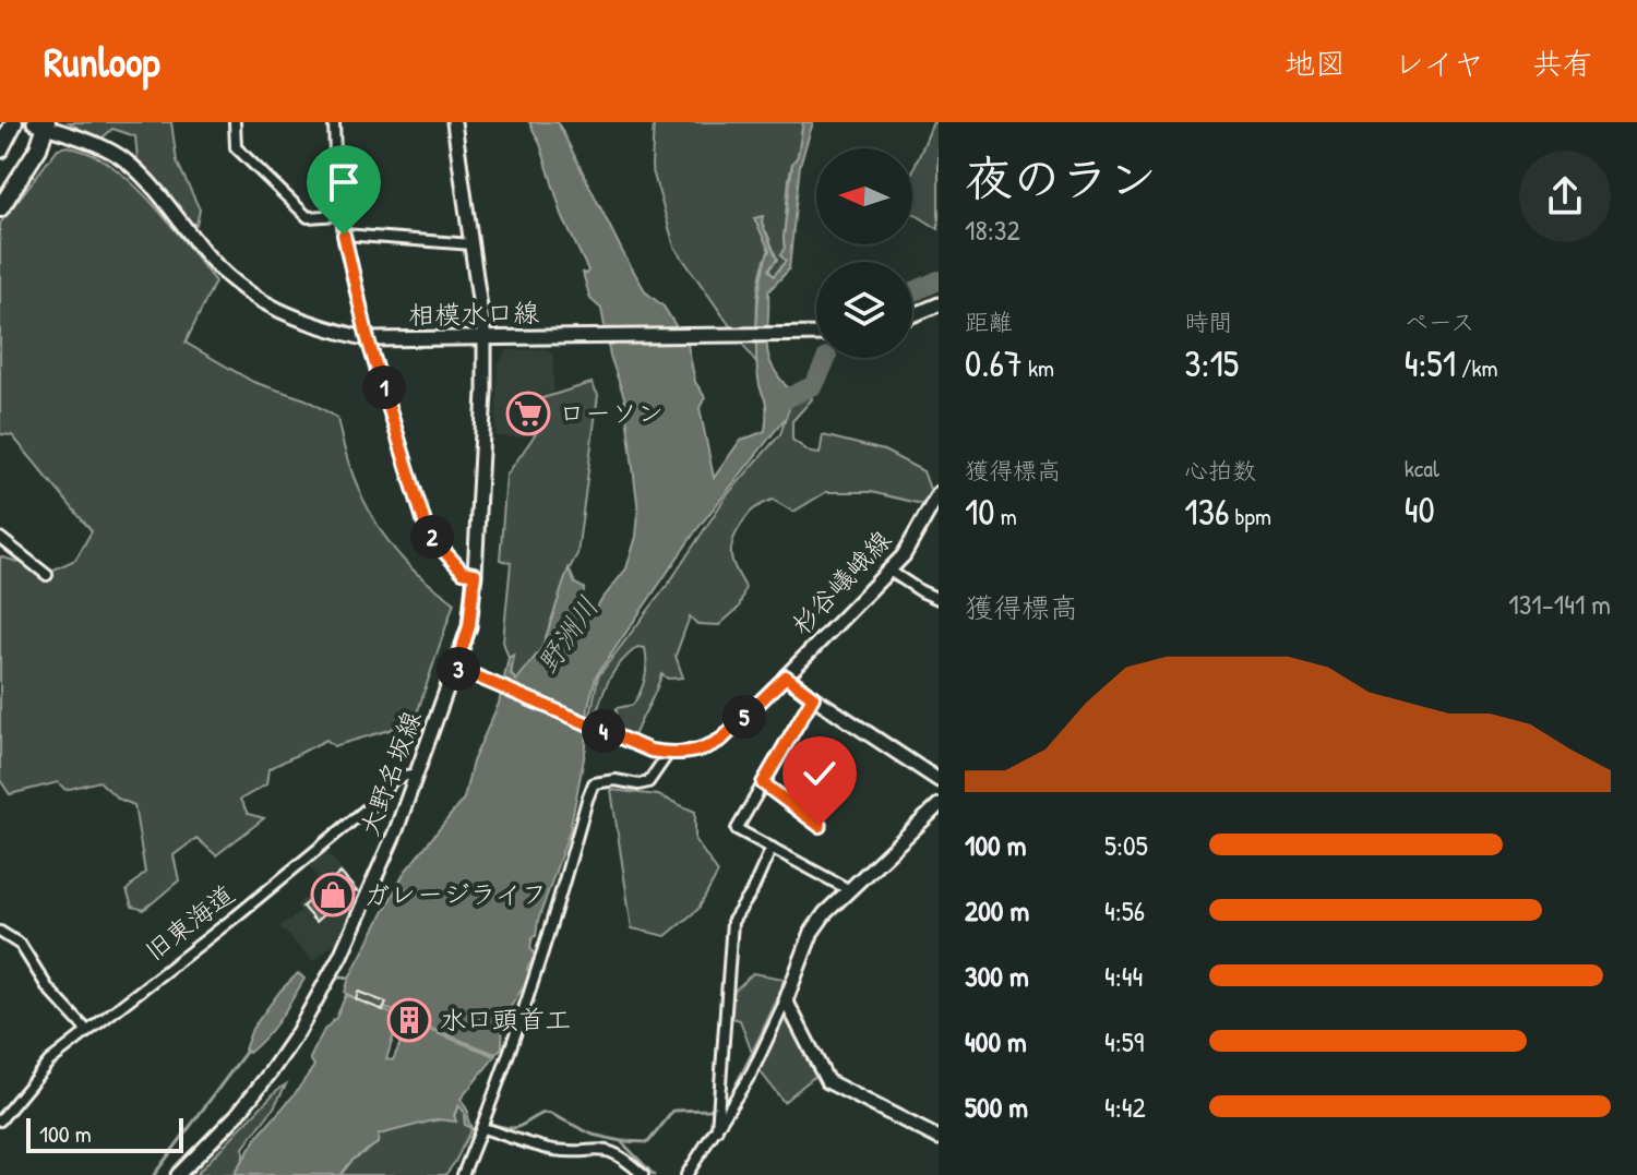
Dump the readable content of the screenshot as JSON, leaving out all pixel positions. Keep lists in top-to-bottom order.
{
  "streets": {
    "main road": ["相模水口線", "杉谷嶬峨線", "大野名坂線"],
    "street": ["旧東海道"]
  },
  "crossings": [
    ["相模水口線", "大野名坂線"],
    ["大野名坂線", "旧東海道"]
  ],
  "water": ["野洲川"],
  "places": {
    "supermarket": ["ローソン"],
    "shop": ["ガレージライフ"],
    "building": ["水口頭首工"]
  },
  "scale_bar": "100 m",
  "north": "left",
  "page": {
    "header": "Runloop",
    "nav": ["地図", "レイヤ", "共有"],
    "heading": ["夜のラン", "18:32"],
    "stats": [
      ["距離", "0.67 km"],
      ["時間", "3:15"],
      ["ペース", "4:51 /km"],
      ["獲得標高", "10 m"],
      ["心拍数", "136 bpm"],
      ["kcal", "40"]
    ],
    "pins": [
      "1",
      "2",
      "3",
      "5",
      "4"
    ],
    "chart": ["獲得標高", "131–141 m"],
    "list": [
      {
        "name": "100 m",
        "note": "5:05"
      },
      {
        "name": "200 m",
        "note": "4:56"
      },
      {
        "name": "300 m",
        "note": "4:44"
      },
      {
        "name": "400 m",
        "note": "4:59"
      },
      {
        "name": "500 m",
        "note": "4:42"
      }
    ],
    "scale": "100 m"
  }
}
